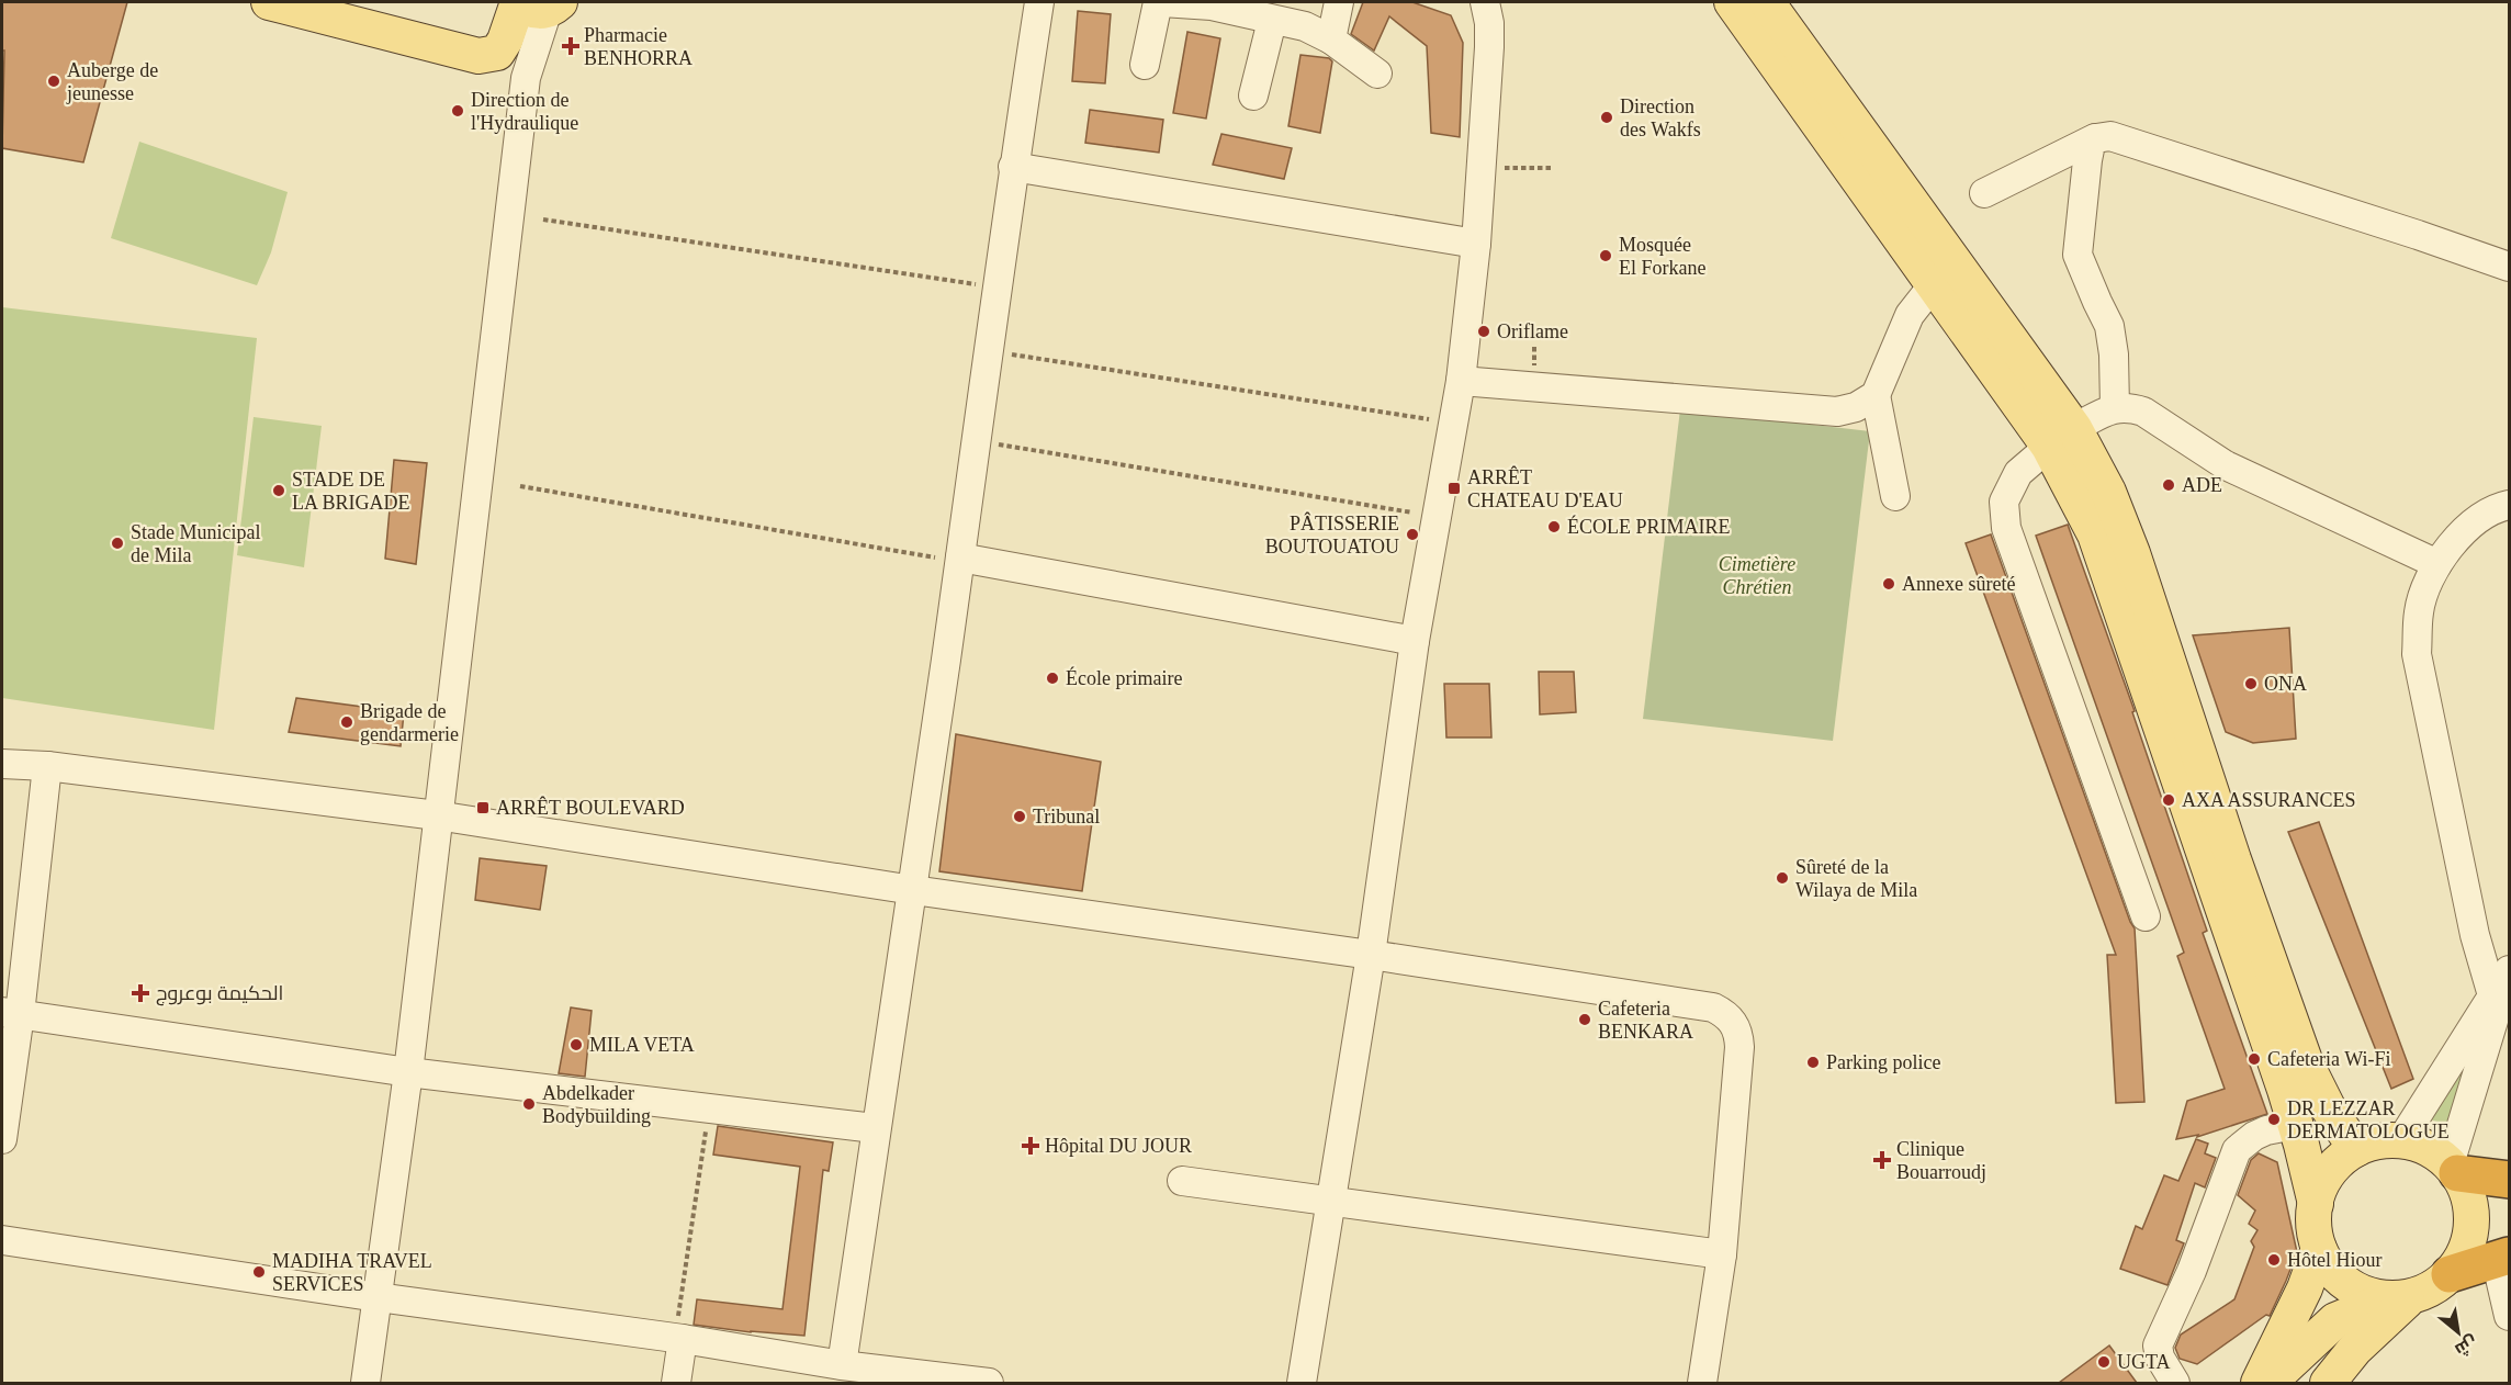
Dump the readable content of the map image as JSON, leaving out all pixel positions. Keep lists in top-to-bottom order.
{
  "parks": ["Cimetière Chrétien"],
  "places": {
    "health": [
      "Pharmacie BENHORRA",
      "الحكيمة بوعروج",
      "Hôpital DU JOUR",
      "Clinique Bouarroudj"
    ],
    "other": [
      "Auberge de jeunesse",
      "Direction de l'Hydraulique",
      "Direction des Wakfs",
      "Mosquée El Forkane",
      "Oriflame",
      "ADE",
      "STADE DE LA BRIGADE",
      "ÉCOLE PRIMAIRE",
      "PÂTISSERIE BOUTOUATOU",
      "Stade Municipal de Mila",
      "Annexe sûreté",
      "École primaire",
      "ONA",
      "Brigade de gendarmerie",
      "AXA ASSURANCES",
      "Tribunal",
      "Sûreté de la Wilaya de Mila",
      "Cafeteria BENKARA",
      "MILA VETA",
      "Cafeteria Wi-Fi",
      "Parking police",
      "Abdelkader Bodybuilding",
      "DR LEZZAR DERMATOLOGUE",
      "Hôtel Hiour",
      "MADIHA TRAVEL SERVICES",
      "UGTA"
    ],
    "transit": ["ARRÊT CHATEAU D'EAU", "ARRÊT BOULEVARD"]
  },
  "north": "bottom right"
}
